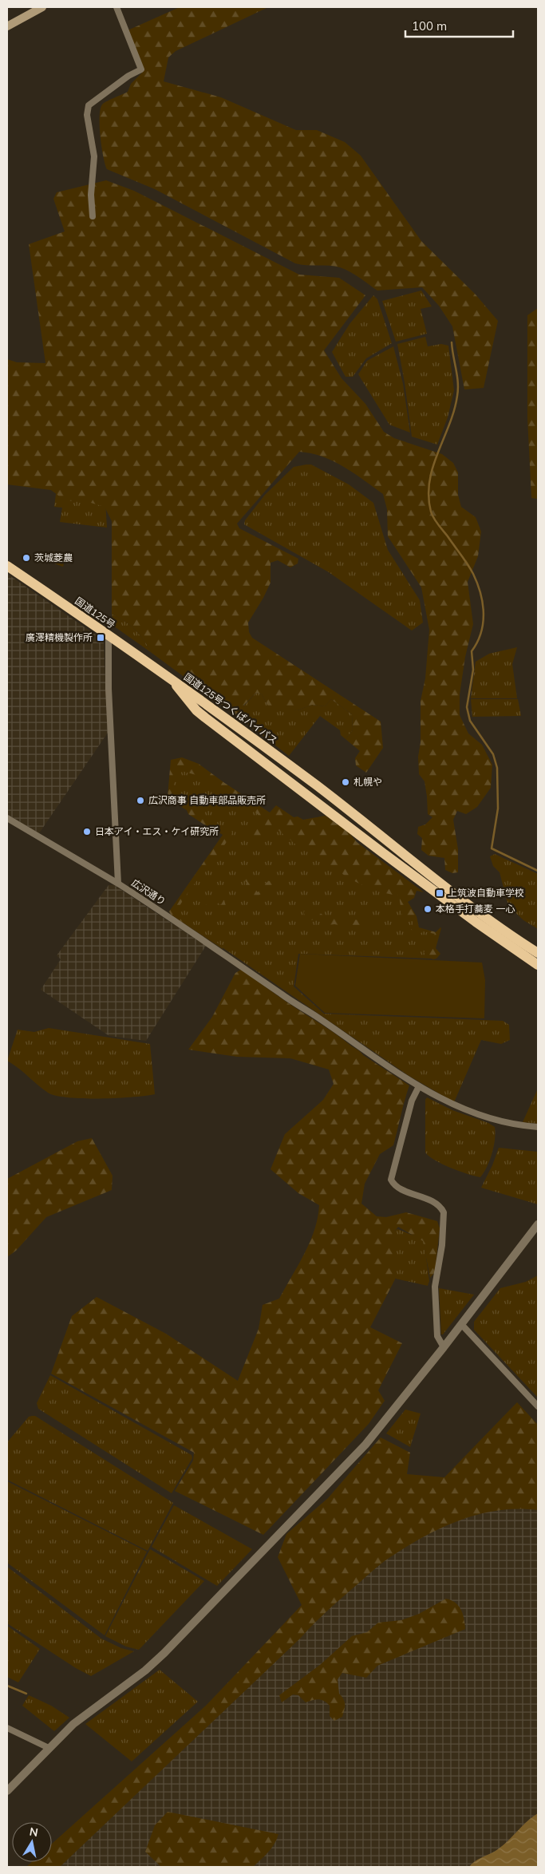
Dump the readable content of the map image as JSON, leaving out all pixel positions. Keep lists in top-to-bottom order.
{
  "streets": {
    "highway": ["国道125号", "国道125号つくばバイパス"],
    "street": ["広沢通り"]
  },
  "crossings": [
    ["国道125号", "国道125号つくばバイパス"],
    ["国道125号", "広沢通り"]
  ],
  "places": {
    "other": [
      "茨城菱農",
      "札幌や",
      "広沢商事 自動車部品販売所",
      "日本アイ・エス・ケイ研究所",
      "本格手打蕎麦 一心"
    ],
    "transit": ["廣澤精機製作所", "上筑波自動車学校"]
  },
  "scale_bar": "100 m",
  "north": "top"
}
